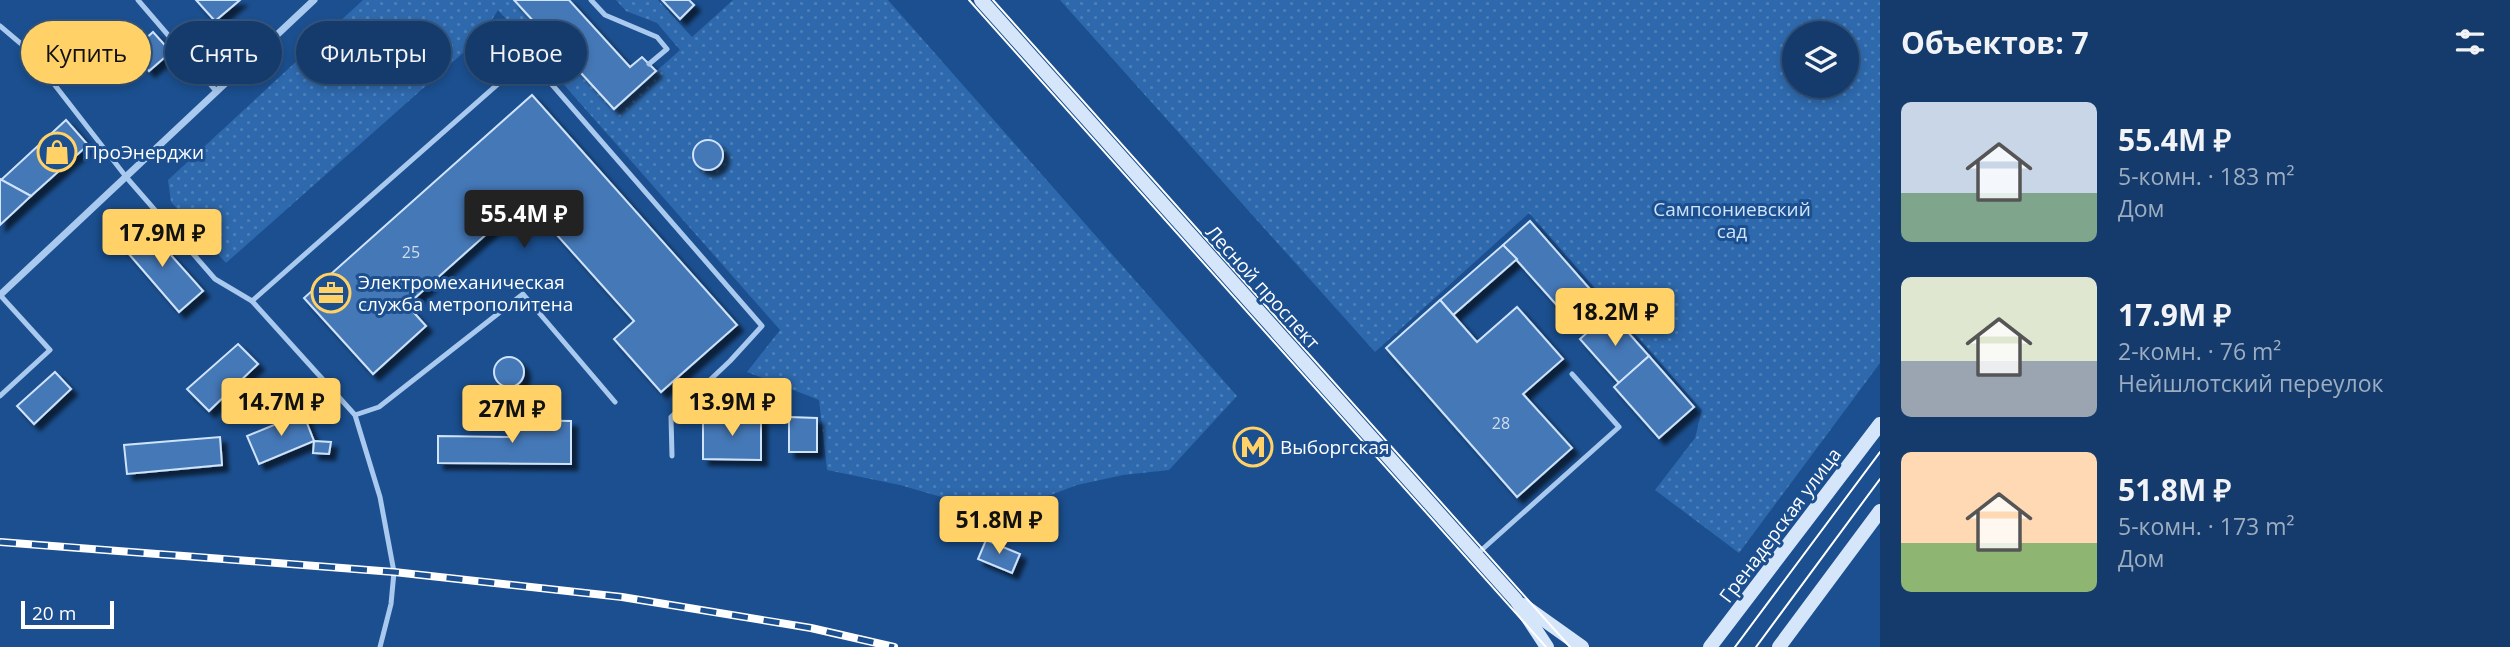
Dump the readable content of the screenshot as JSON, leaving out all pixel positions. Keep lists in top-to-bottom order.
{
  "streets": {
    "main road": ["Лесной проспект", "Гренадерская улица"]
  },
  "parks": ["Сампсониевский сад"],
  "places": {
    "shop": ["ПроЭнерджи"],
    "office": ["Электромеханическая служба метрополитена"],
    "metro station": ["Выборгская"]
  },
  "house_numbers": ["25", "28"],
  "scale_bar": "20 m",
  "page": {
    "heading": "Объектов: 7",
    "chip": [
      "Купить",
      "Снять",
      "Фильтры",
      "Новое"
    ],
    "list": [
      {
        "name": "55.4M ₽",
        "note": "5-комн. · 183 m² · Дом"
      },
      {
        "name": "17.9M ₽",
        "note": "2-комн. · 76 m² · Нейшлотский переулок"
      },
      {
        "name": "51.8M ₽",
        "note": "5-комн. · 173 m² · Дом"
      }
    ],
    "price": [
      "55.4M ₽",
      "17.9M ₽",
      "18.2M ₽",
      "14.7M ₽",
      "13.9M ₽",
      "27M ₽",
      "51.8M ₽"
    ],
    "scale": "20 m"
  }
}
